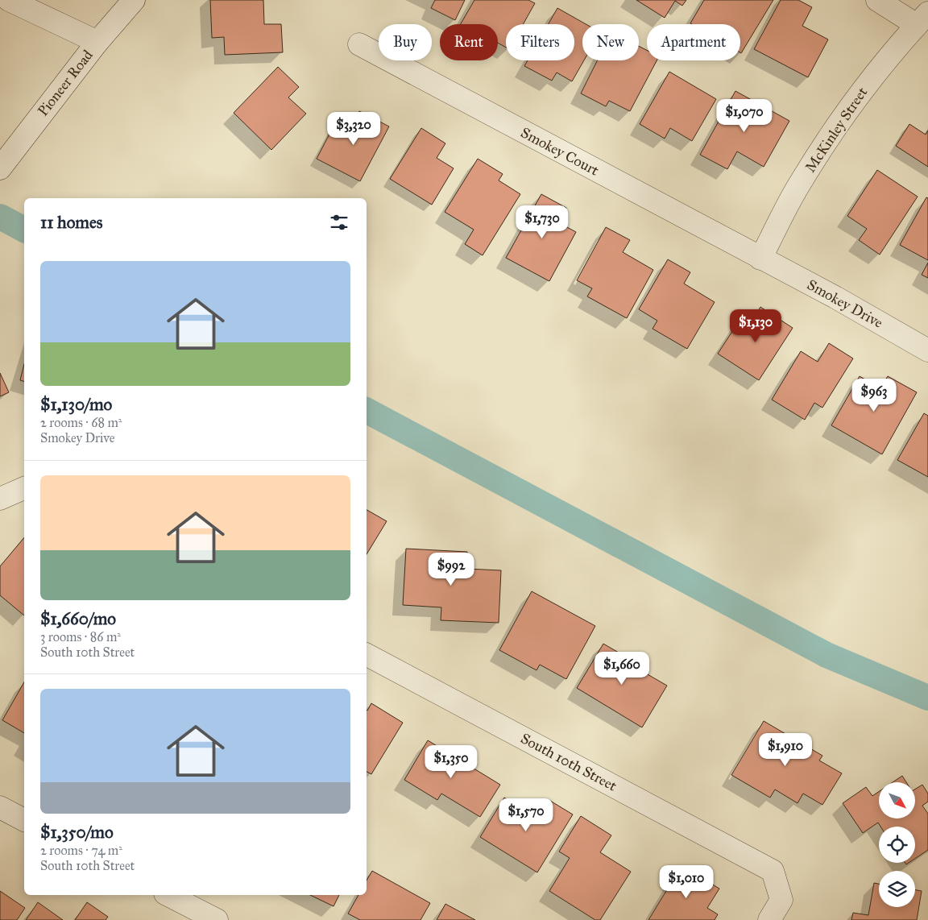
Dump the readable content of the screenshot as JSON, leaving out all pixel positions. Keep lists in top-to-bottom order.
{
  "streets": {
    "street": [
      "Pioneer Road",
      "McKinley Street",
      "Smokey Court",
      "Smokey Drive",
      "South 10th Street"
    ]
  },
  "crossings": [
    ["McKinley Street", "Smokey Court"],
    ["McKinley Street", "Smokey Drive"],
    ["Smokey Court", "Smokey Drive"]
  ],
  "north": "bottom right",
  "page": {
    "chip": [
      "Buy",
      "Rent",
      "Filters",
      "New",
      "Apartment"
    ],
    "price": [
      "$1,070",
      "$3,320",
      "$1,730",
      "$1,130",
      "$963",
      "$992",
      "$1,660",
      "$1,910",
      "$1,350",
      "$1,570",
      "$1,010"
    ],
    "heading": "11 homes",
    "list": [
      {
        "name": "$1,130/mo",
        "note": "2 rooms · 68 m² · Smokey Drive"
      },
      {
        "name": "$1,660/mo",
        "note": "3 rooms · 86 m² · South 10th Street"
      },
      {
        "name": "$1,350/mo",
        "note": "2 rooms · 74 m² · South 10th Street"
      }
    ]
  }
}
